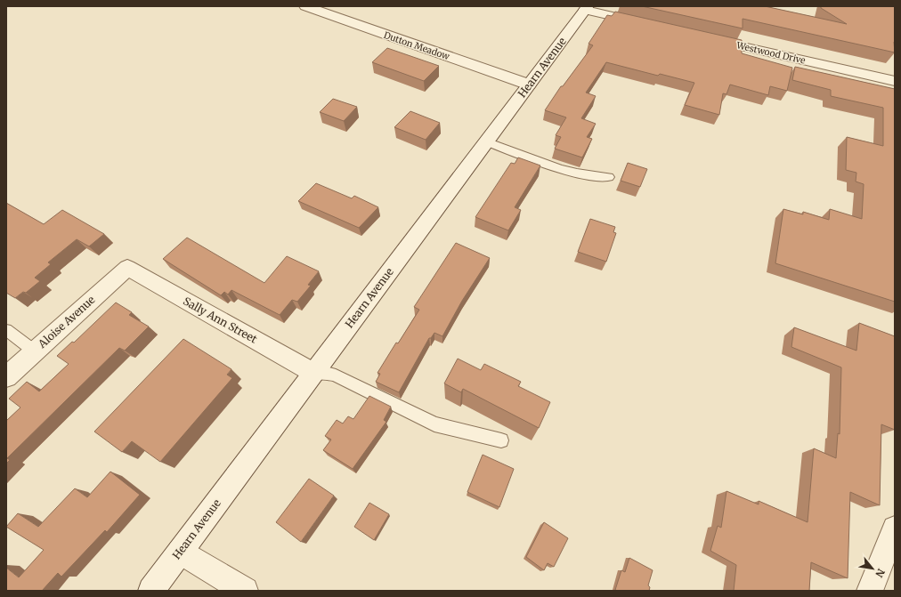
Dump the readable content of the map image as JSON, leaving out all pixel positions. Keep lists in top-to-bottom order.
{
  "streets": {
    "street": [
      "Dutton Meadow",
      "Westwood Drive",
      "Hearn Avenue",
      "Sally Ann Street",
      "Aloise Avenue"
    ]
  },
  "crossings": [
    ["Dutton Meadow", "Hearn Avenue"],
    ["Hearn Avenue", "Sally Ann Street"],
    ["Sally Ann Street", "Aloise Avenue"]
  ],
  "north": "bottom right"
}
